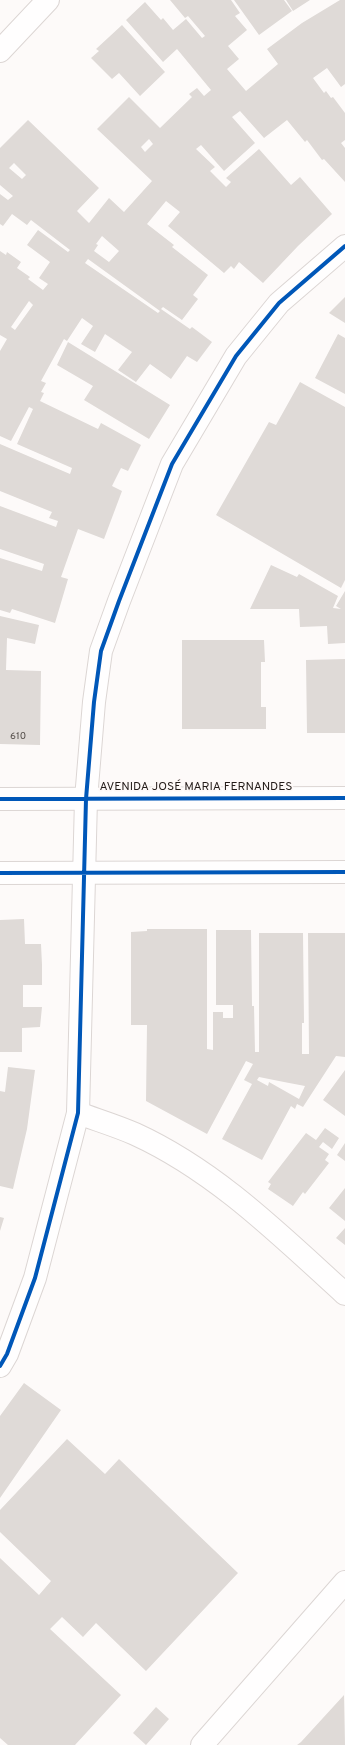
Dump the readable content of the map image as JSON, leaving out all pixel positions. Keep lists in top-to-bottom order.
{
  "streets": {
    "street": ["AVENIDA JOSÉ MARIA FERNANDES"]
  },
  "house_numbers": ["610"]
}
